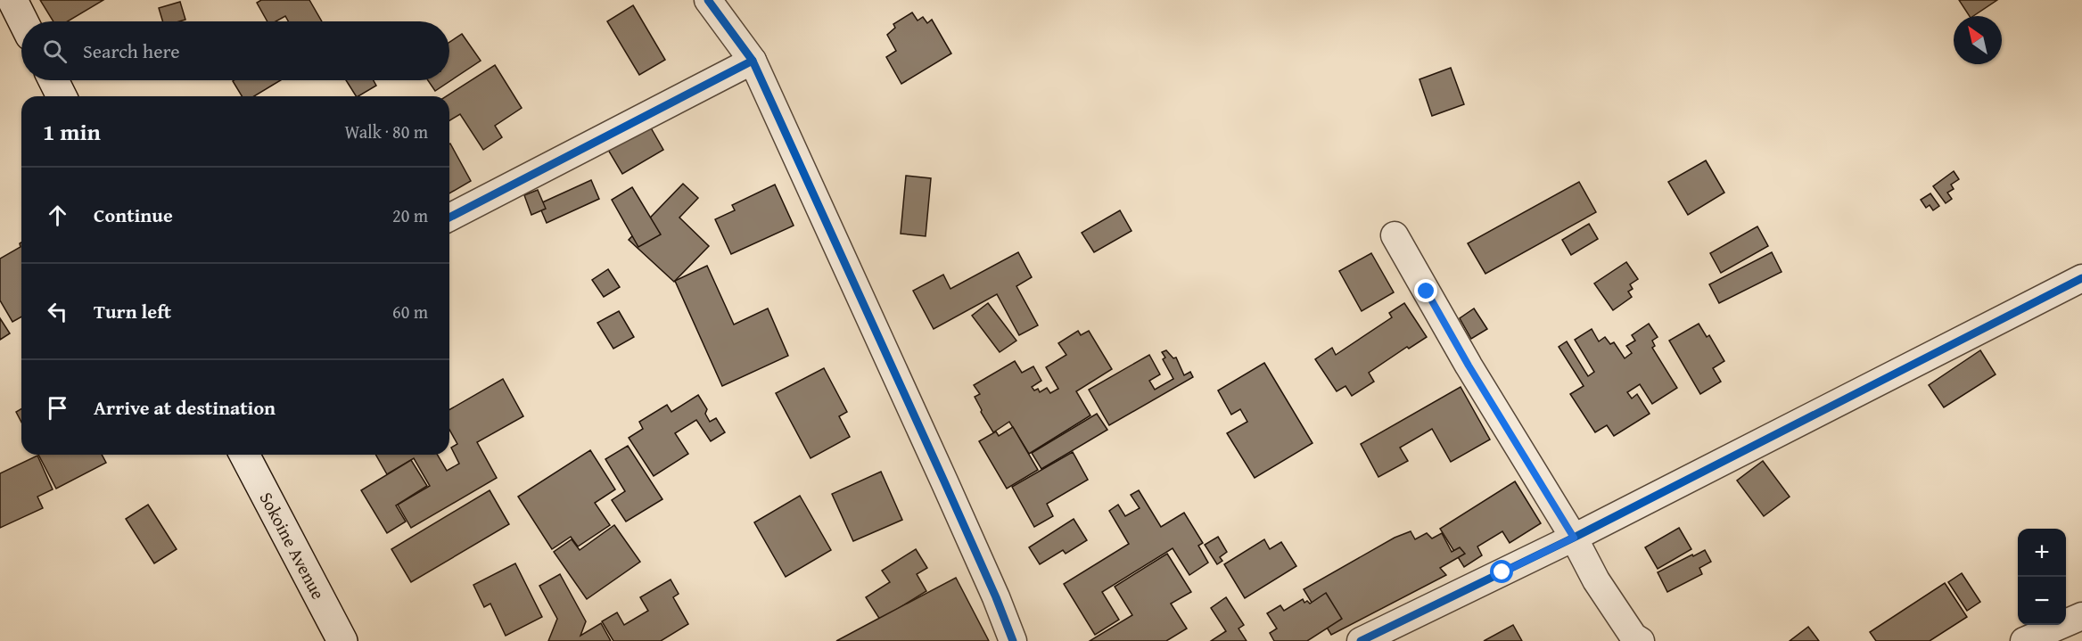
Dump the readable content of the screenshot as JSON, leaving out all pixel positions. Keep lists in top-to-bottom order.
{
  "streets": {
    "street": ["Sokoine Avenue"]
  },
  "north": "top left",
  "page": {
    "search": "Search here",
    "heading": ["1 min", "Walk · 80 m"],
    "list": [
      ["Continue", "20 m"],
      ["Turn left", "60 m"],
      "Arrive at destination"
    ],
    "map_buttons": ["+", "−"]
  }
}
